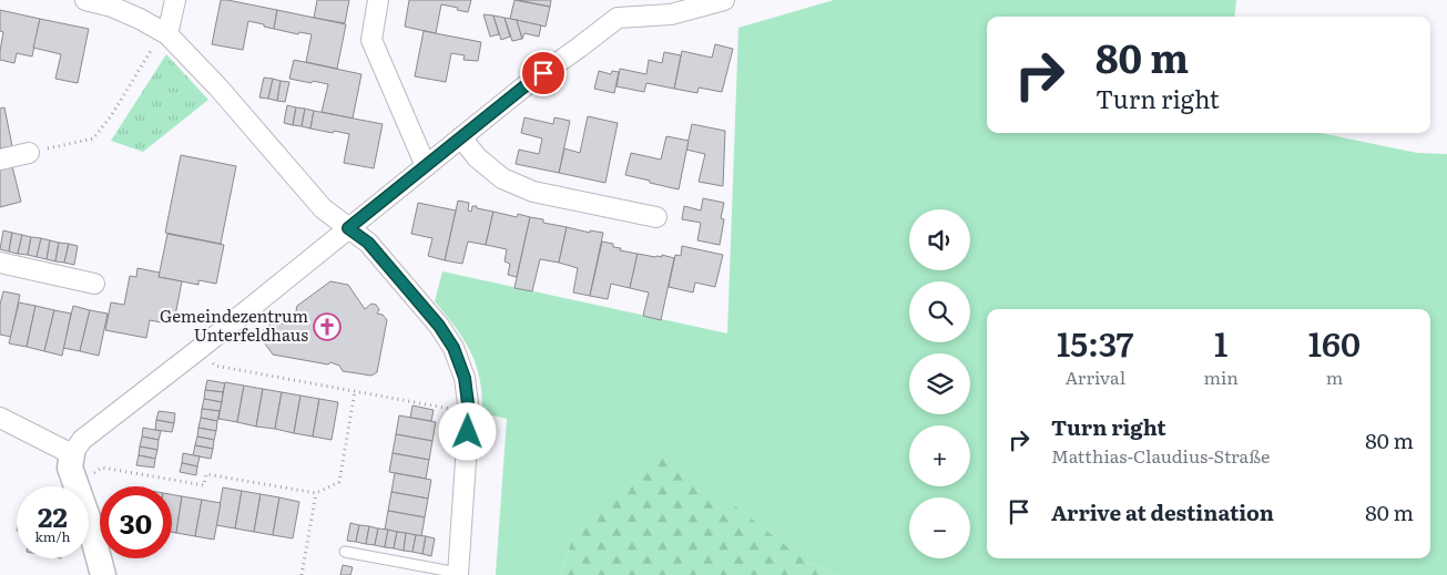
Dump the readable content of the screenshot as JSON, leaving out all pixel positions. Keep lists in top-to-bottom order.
{
  "places": {
    "church": ["Gemeindezentrum Unterfeldhaus"]
  },
  "page": {
    "turn": ["80 m", "Turn right"],
    "map_buttons": ["+", "−"],
    "eta": [
      "15:37",
      "Arrival",
      "1",
      "min",
      "160",
      "m"
    ],
    "list": [
      {
        "name": "Turn right",
        "note": "Matthias-Claudius-Straße",
        "value": "80 m"
      },
      {
        "name": "Arrive at destination",
        "value": "80 m"
      }
    ],
    "speed": "22 km/h",
    "limit": "30"
  }
}
